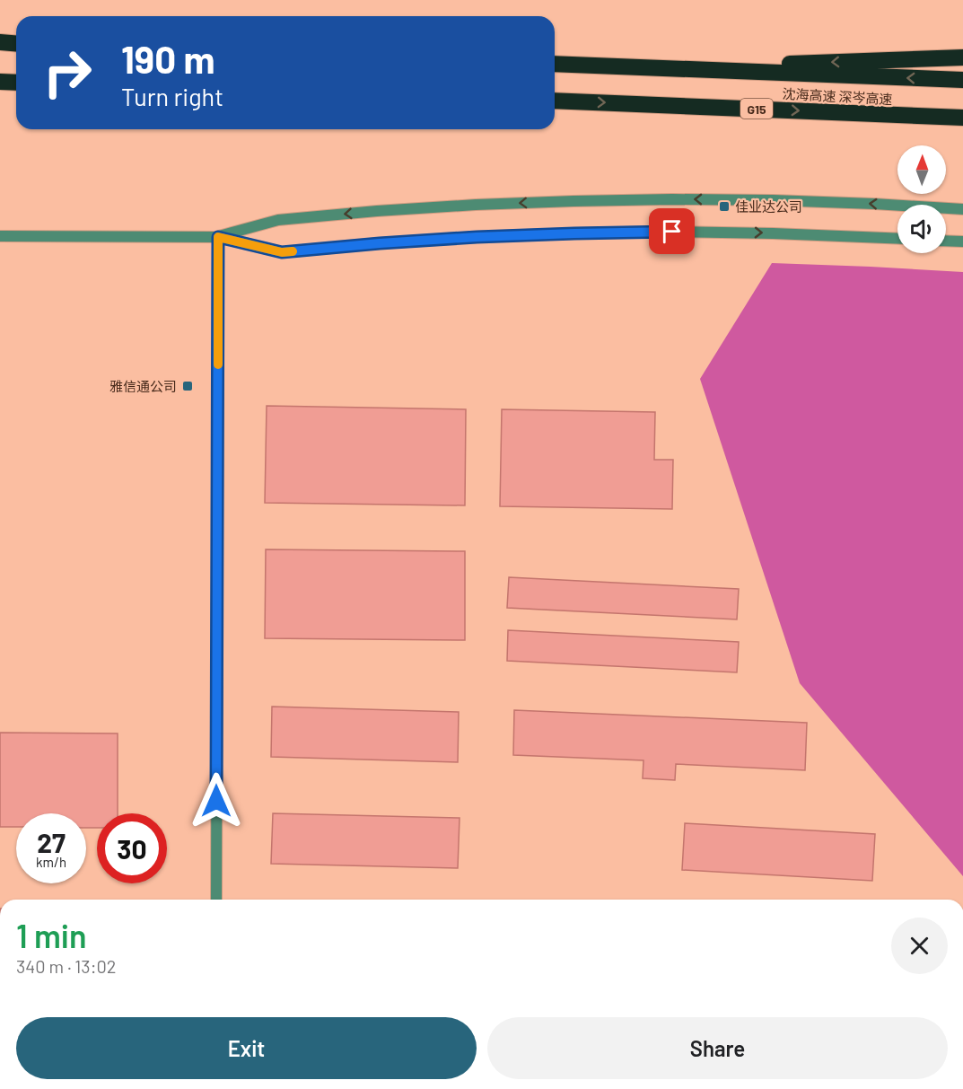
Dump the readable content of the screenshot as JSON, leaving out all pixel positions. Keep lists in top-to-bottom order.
{
  "streets": {
    "highway": ["沈海高速 深岑高速", "G15"]
  },
  "places": {
    "transit": ["佳业达公司", "雅信通公司"]
  },
  "north": "top",
  "page": {
    "turn": ["190 m", "Turn right"],
    "speed": "27 km/h",
    "limit": "30",
    "heading": ["1 min", "340 m · 13:02"],
    "buttons": ["Exit", "Share"]
  }
}
